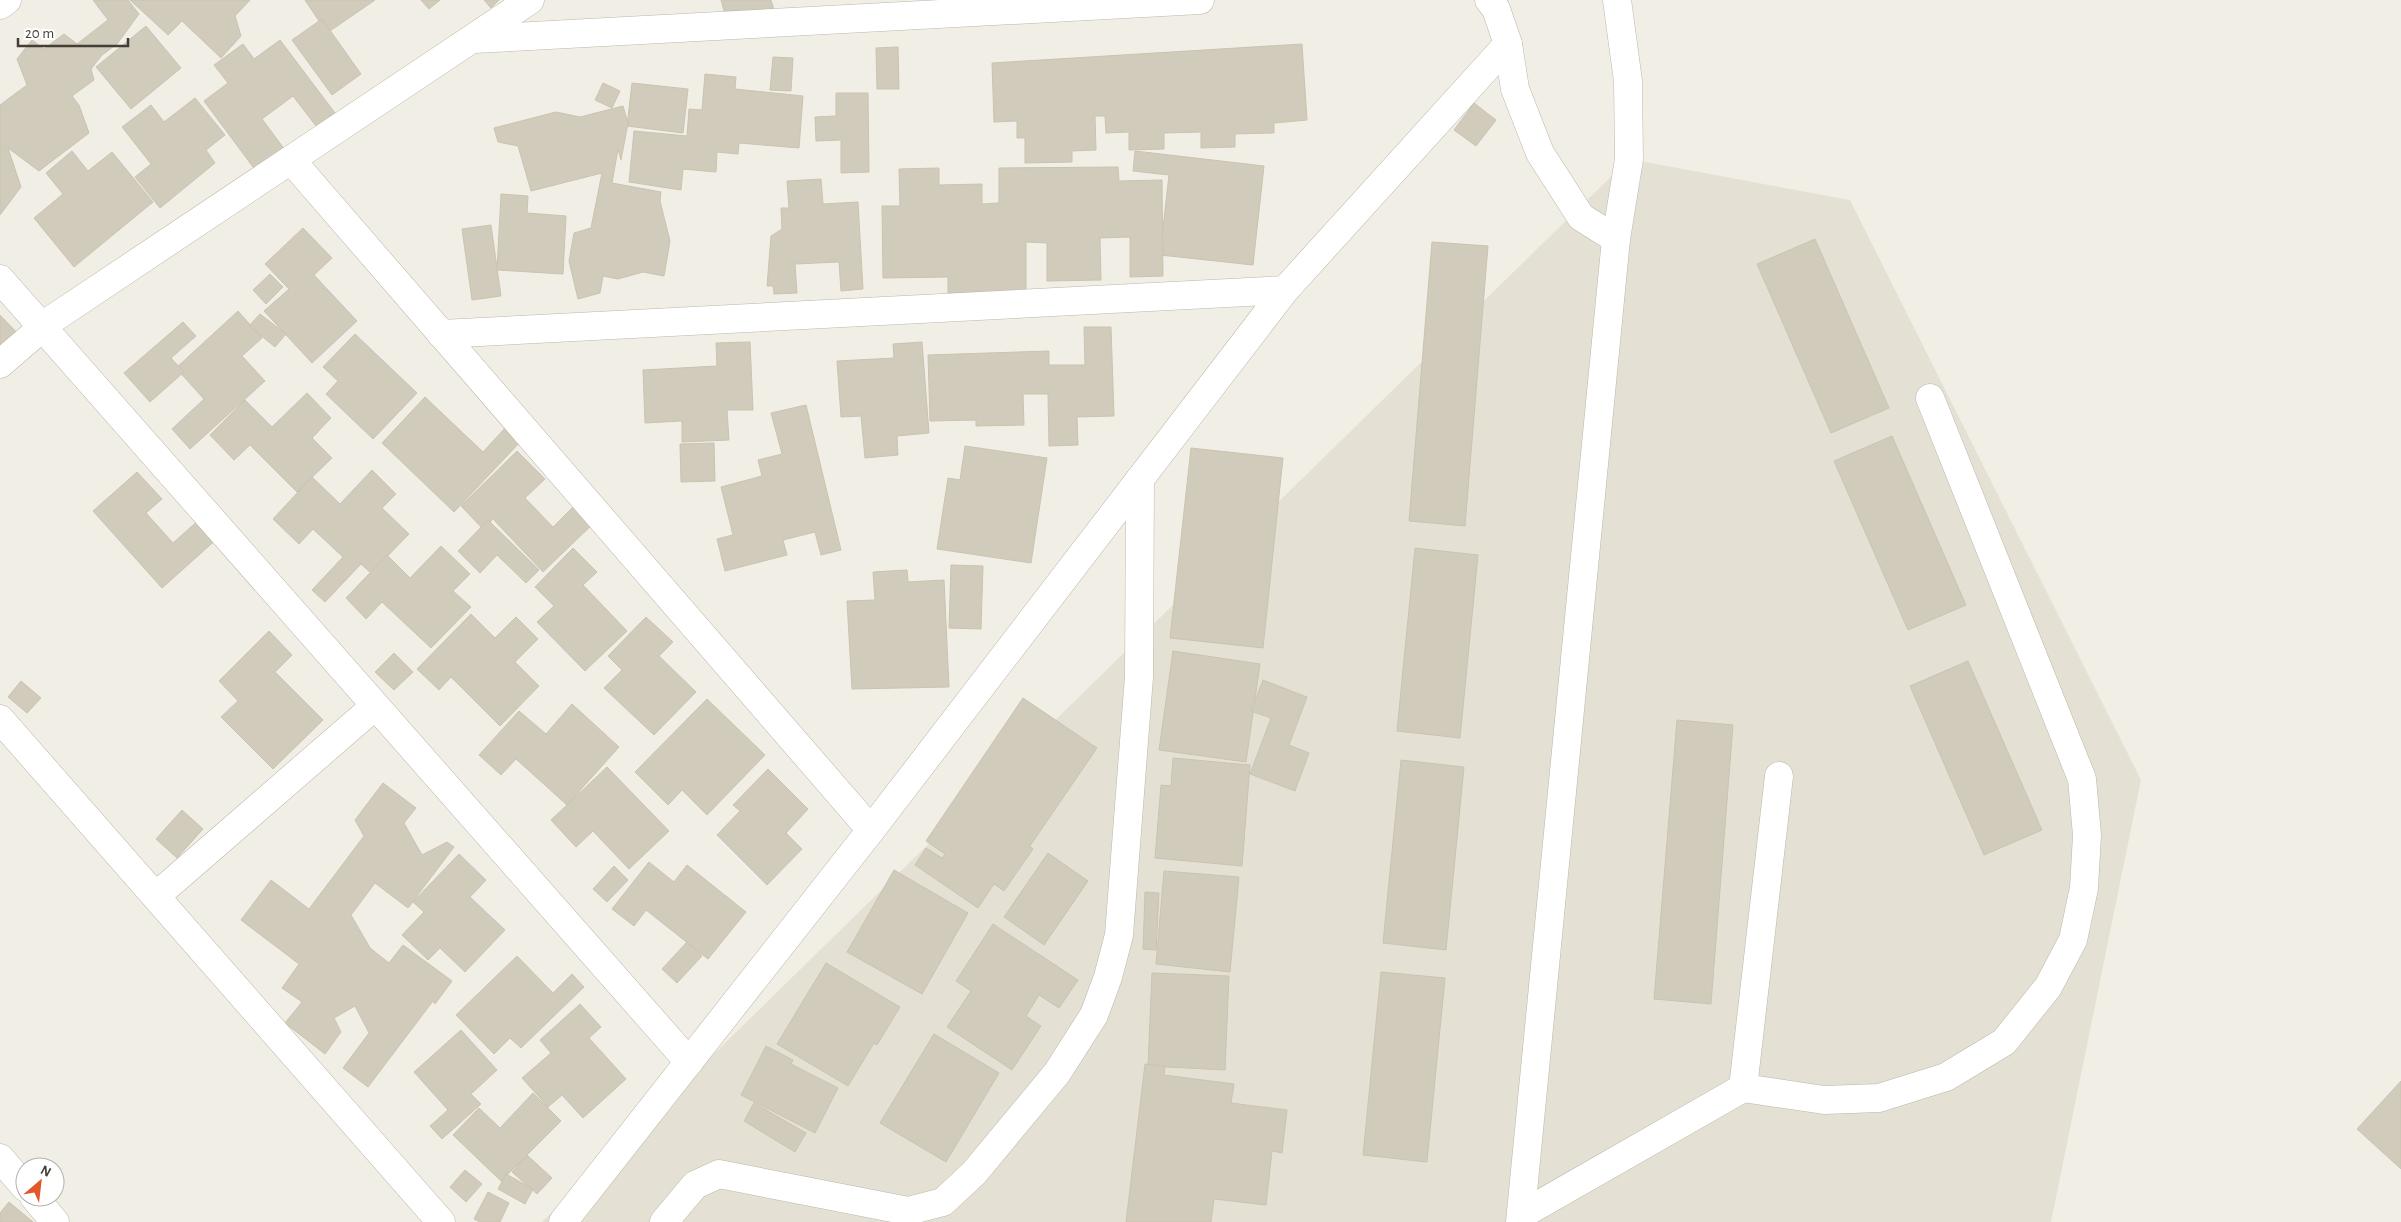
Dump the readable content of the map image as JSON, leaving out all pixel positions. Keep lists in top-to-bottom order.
{
  "scale_bar": "20 m",
  "north": "top right"
}
